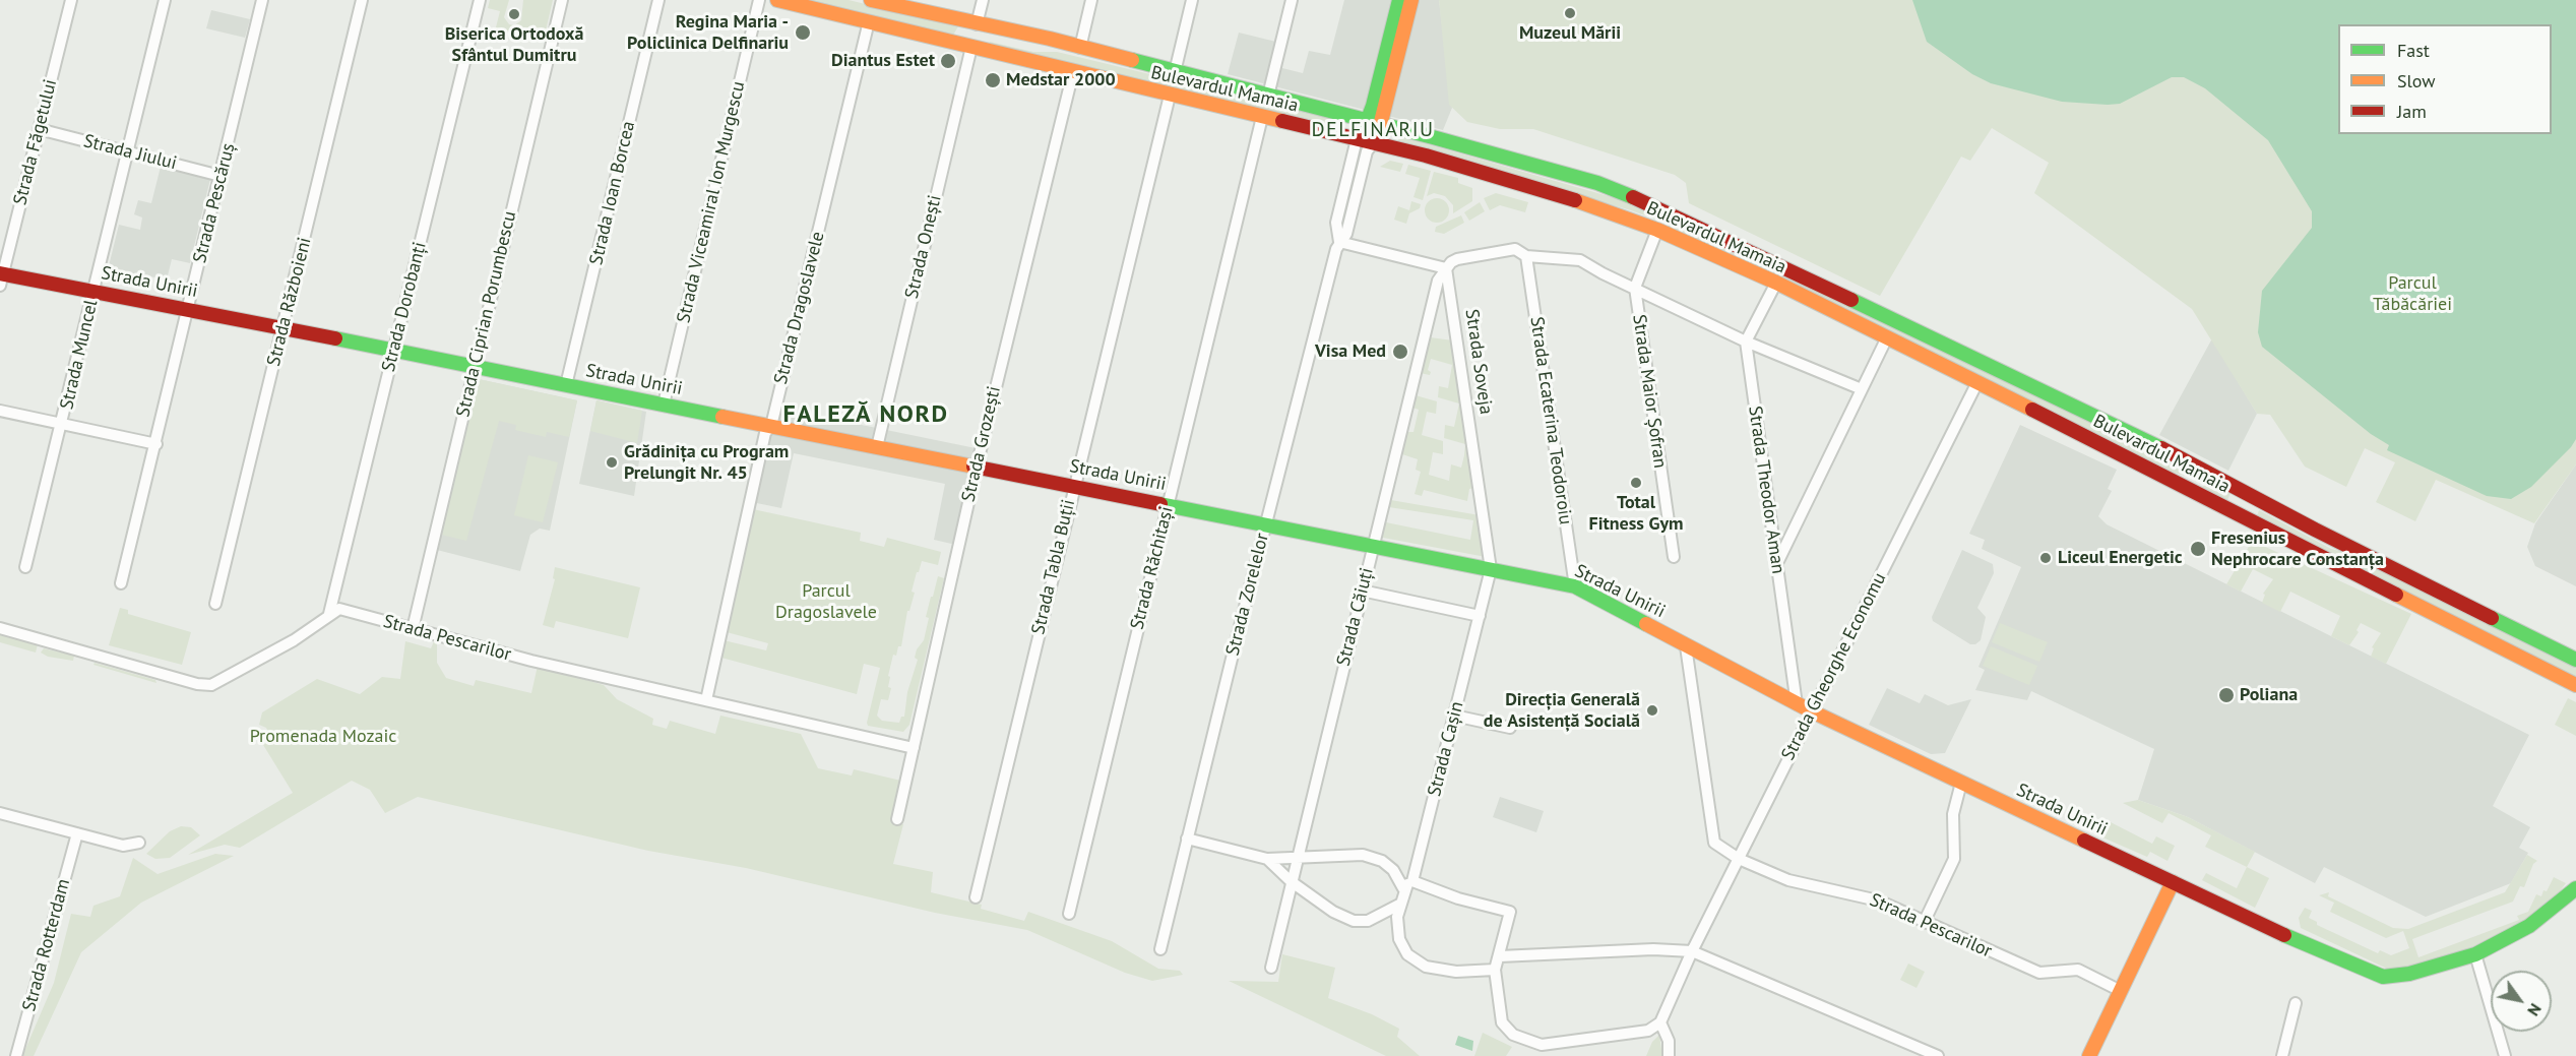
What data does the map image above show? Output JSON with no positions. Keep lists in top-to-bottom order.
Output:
{
  "streets": {
    "main road": ["Bulevardul Mamaia", "Strada Unirii"],
    "street": [
      "Strada Făgetului",
      "Strada Jiului",
      "Strada Ioan Borcea",
      "Strada Viceamiral Ion Murgescu",
      "Strada Pescăruș",
      "Strada Onești",
      "Strada Războieni",
      "Strada Dorobanți",
      "Strada Dragoslavele",
      "Strada Ciprian Porumbescu",
      "Strada Muncel",
      "Strada Soveja",
      "Strada Maior Șofran",
      "Strada Ecaterina Teodoroiu",
      "Strada Grozești",
      "Strada Theodor Aman",
      "Strada Tabla Buții",
      "Strada Răchitași",
      "Strada Zorelelor",
      "Strada Căiuți",
      "Strada Pescarilor",
      "Strada Gheorghe Economu",
      "Strada Cașin",
      "Strada Rotterdam"
    ]
  },
  "crossings": [
    ["Bulevardul Mamaia", "Strada Onești"],
    ["Bulevardul Mamaia", "Strada Dragoslavele"],
    ["Bulevardul Mamaia", "Strada Grozești"],
    ["Bulevardul Mamaia", "Strada Tabla Buții"],
    ["Bulevardul Mamaia", "Strada Răchitași"],
    ["Bulevardul Mamaia", "Strada Zorelelor"],
    ["Bulevardul Mamaia", "Strada Gheorghe Economu"],
    ["Strada Făgetului", "Strada Jiului"],
    ["Strada Făgetului", "Strada Unirii"],
    ["Strada Jiului", "Strada Pescăruș"],
    ["Strada Jiului", "Strada Muncel"],
    ["Strada Ioan Borcea", "Strada Unirii"],
    ["Strada Viceamiral Ion Murgescu", "Strada Unirii"],
    ["Strada Pescăruș", "Strada Unirii"],
    ["Strada Onești", "Strada Unirii"],
    ["Strada Unirii", "Strada Războieni"],
    ["Strada Unirii", "Strada Dorobanți"],
    ["Strada Unirii", "Strada Dragoslavele"],
    ["Strada Unirii", "Strada Ciprian Porumbescu"],
    ["Strada Unirii", "Strada Muncel"],
    ["Strada Unirii", "Strada Soveja"],
    ["Strada Unirii", "Strada Ecaterina Teodoroiu"],
    ["Strada Unirii", "Strada Grozești"],
    ["Strada Unirii", "Strada Theodor Aman"],
    ["Strada Unirii", "Strada Tabla Buții"],
    ["Strada Unirii", "Strada Răchitași"],
    ["Strada Unirii", "Strada Zorelelor"],
    ["Strada Unirii", "Strada Căiuți"],
    ["Strada Unirii", "Strada Gheorghe Economu"],
    ["Strada Unirii", "Strada Cașin"],
    ["Strada Dorobanți", "Strada Pescarilor"],
    ["Strada Dragoslavele", "Strada Pescarilor"],
    ["Strada Ciprian Porumbescu", "Strada Pescarilor"],
    ["Strada Soveja", "Strada Căiuți"],
    ["Strada Soveja", "Strada Cașin"],
    ["Strada Grozești", "Strada Pescarilor"],
    ["Strada Pescarilor", "Strada Gheorghe Economu"]
  ],
  "districts": ["DELFINARIU", "FALEZĂ NORD"],
  "parks": ["Parcul Tăbăcăriei", "Parcul Dragoslavele", "Promenada Mozaic"],
  "places": [
    "Muzeul Mării",
    "Biserica Ortodoxă Sfântul Dumitru",
    "Regina Maria - Policlinica Delfinariu",
    "Diantus Estet",
    "Medstar 2000",
    "Visa Med",
    "Grădinița cu Program Prelungit Nr. 45",
    "Total Fitness Gym",
    "Fresenius Nephrocare Constanța",
    "Liceul Energetic",
    "Poliana",
    "Direcția Generală de Asistență Socială"
  ],
  "legend": ["Fast", "Slow", "Jam"],
  "north": "bottom right"
}
